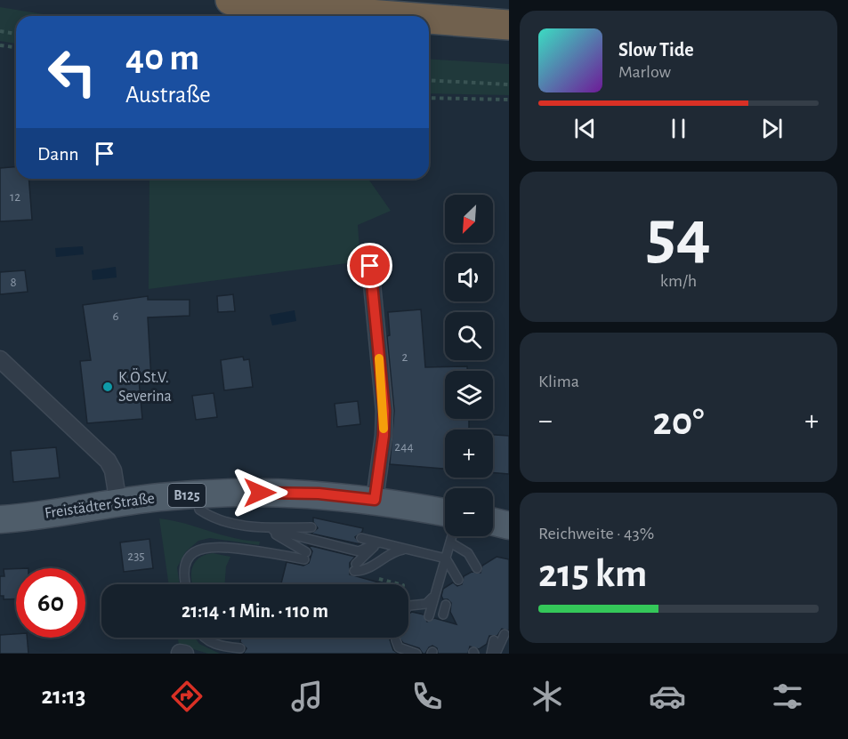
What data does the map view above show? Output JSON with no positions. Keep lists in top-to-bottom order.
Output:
{
  "streets": {
    "main road": ["B125", "Freistädter Straße"]
  },
  "places": ["K.Ö.St.V. Severina"],
  "house_numbers": [
    "12",
    "8",
    "6",
    "2",
    "244",
    "235"
  ],
  "north": "bottom left",
  "page": {
    "turn": ["40 m", "Austraße"],
    "song": ["Slow Tide", "Marlow"],
    "then": "Dann",
    "tile": [
      ["54", "km/h"],
      "Klima",
      ["Reichweite · 43%", "215 km"]
    ],
    "map_buttons": ["+", "−"],
    "heat": ["−", "20°", "+"],
    "limit": "60",
    "trip": "21:14 · 1 Min. · 110 m",
    "tabs": "21:13"
  }
}
